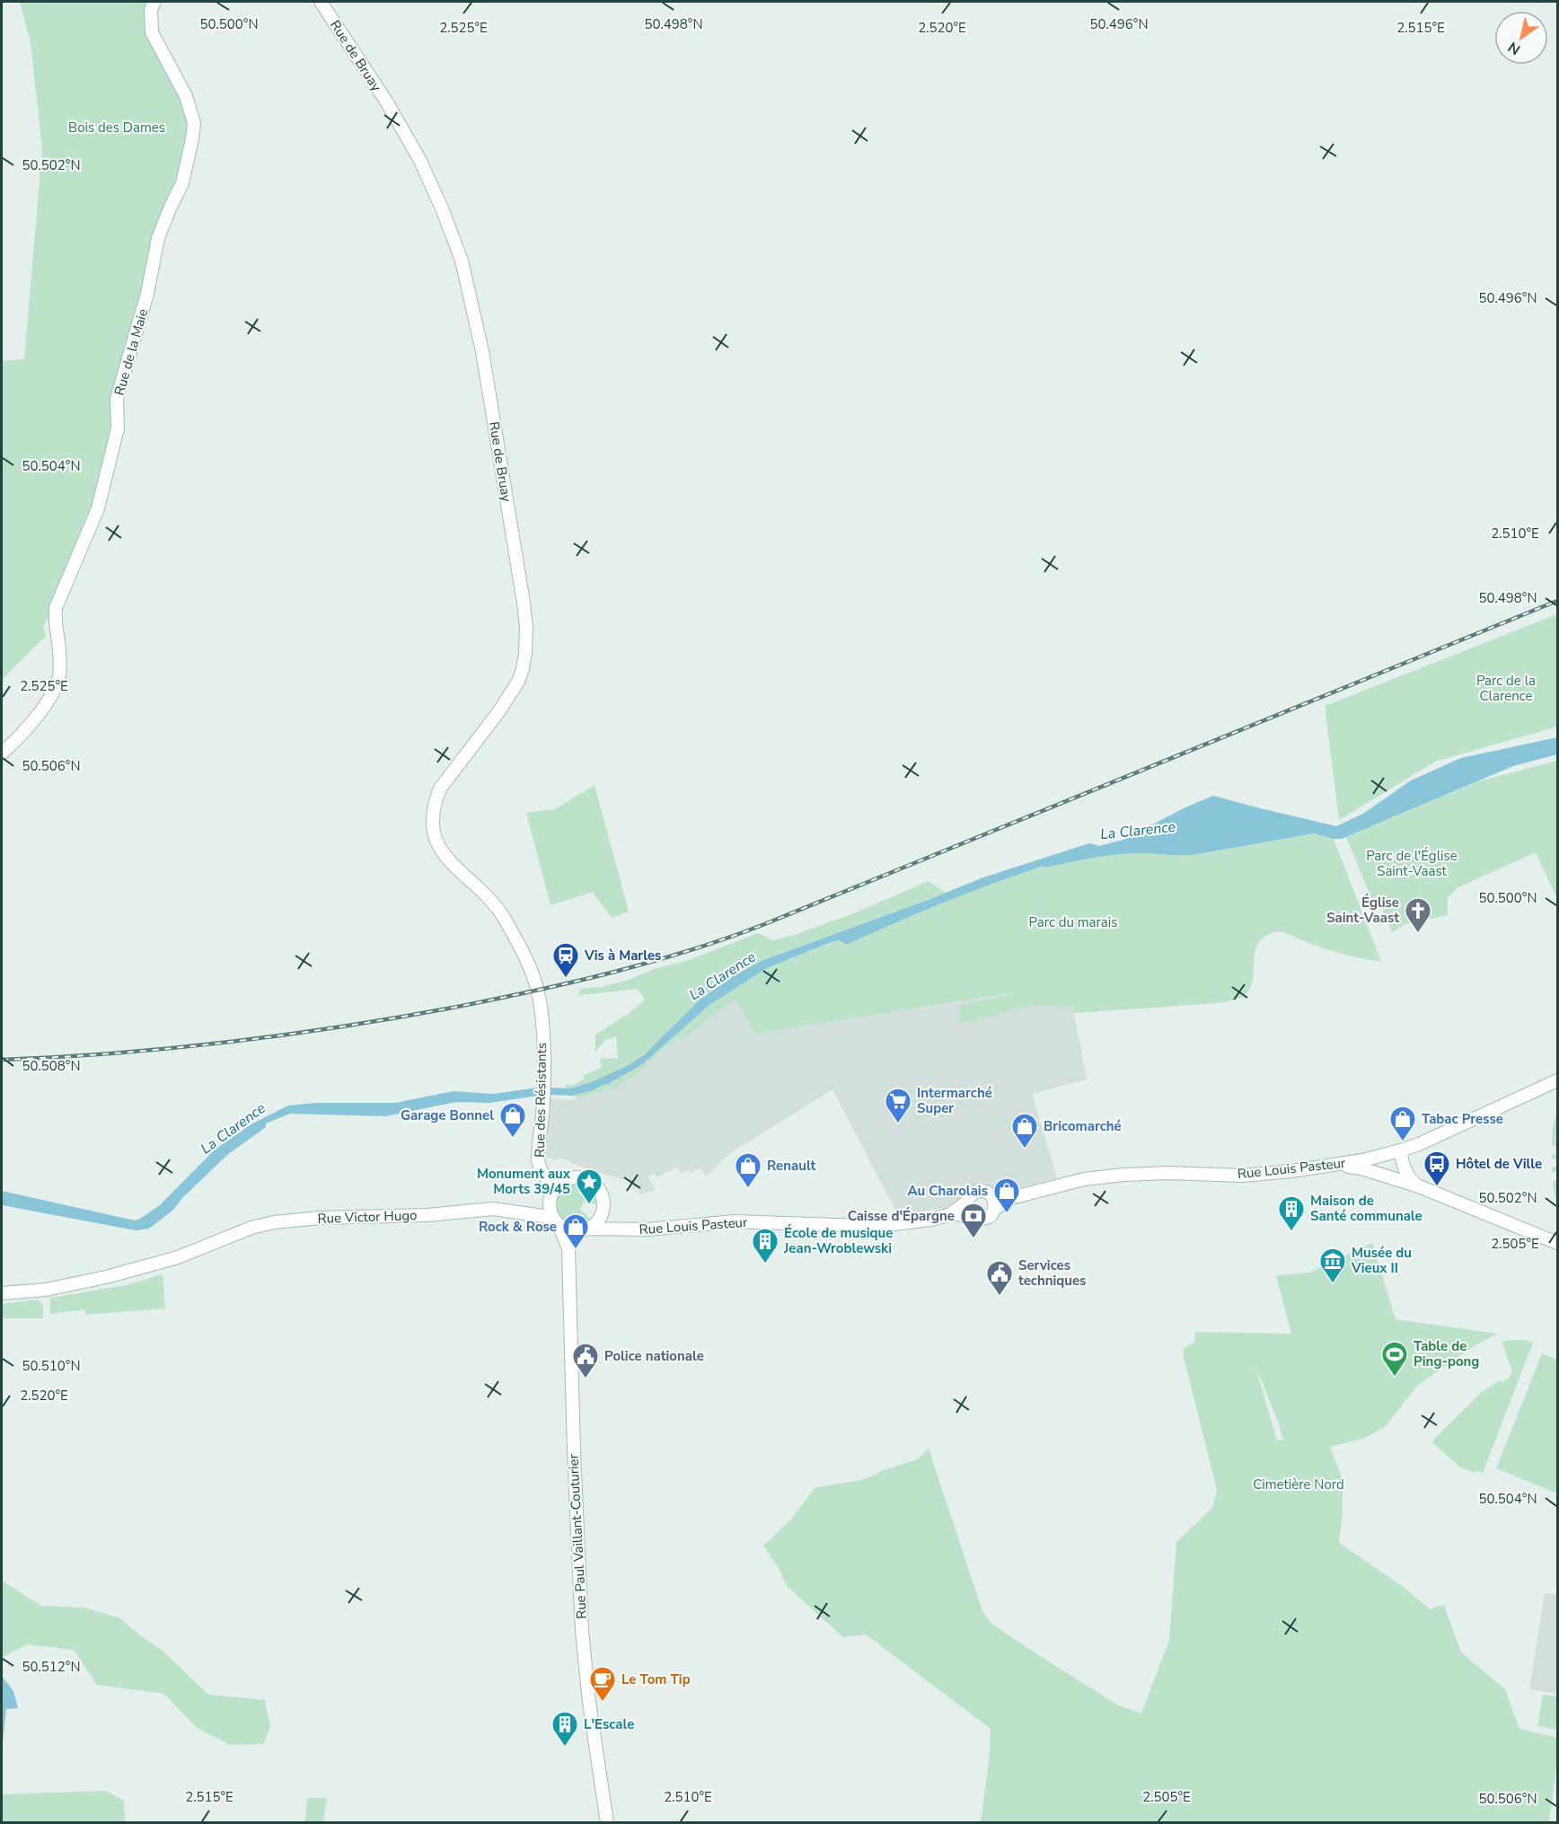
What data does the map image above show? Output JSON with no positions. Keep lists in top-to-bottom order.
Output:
{
  "streets": {
    "main road": [
      "Rue de Bruay",
      "Rue de la Maie",
      "Rue des Résistants",
      "Rue Louis Pasteur",
      "Rue Victor Hugo",
      "Rue Paul Vaillant-Couturier"
    ]
  },
  "crossings": [
    ["Rue de Bruay", "Rue des Résistants"],
    ["Rue Louis Pasteur", "Rue Victor Hugo"]
  ],
  "water": ["La Clarence"],
  "parks": [
    "Bois des Dames",
    "Parc de la Clarence",
    "Parc de l'Église Saint-Vaast",
    "Parc du marais",
    "Cimetière Nord"
  ],
  "places": {
    "church": ["Église Saint-Vaast"],
    "station": ["Vis à Marles"],
    "supermarket": ["Intermarché Super"],
    "shop": [
      "Garage Bonnel",
      "Tabac Presse",
      "Bricomarché",
      "Renault",
      "Au Charolais",
      "Rock & Rose"
    ],
    "bus stop": ["Hôtel de Ville"],
    "place": ["Monument aux Morts 39/45"],
    "building": ["Maison de Santé communale", "École de musique Jean-Wroblewski", "L'Escale"],
    "bank": ["Caisse d'Épargne"],
    "museum": ["Musée du Vieux II"],
    "public building": ["Services techniques", "Police nationale"],
    "sports": ["Table de Ping-pong"],
    "cafe": ["Le Tom Tip"]
  },
  "north": "bottom left",
  "coordinates": [
    "50.500°N",
    "50.498°N",
    "50.496°N",
    "2.525°E",
    "2.520°E",
    "2.515°E",
    "50.502°N",
    "50.504°N",
    "2.510°E",
    "50.506°N",
    "50.508°N",
    "2.505°E",
    "50.510°N",
    "50.512°N"
  ]
}
